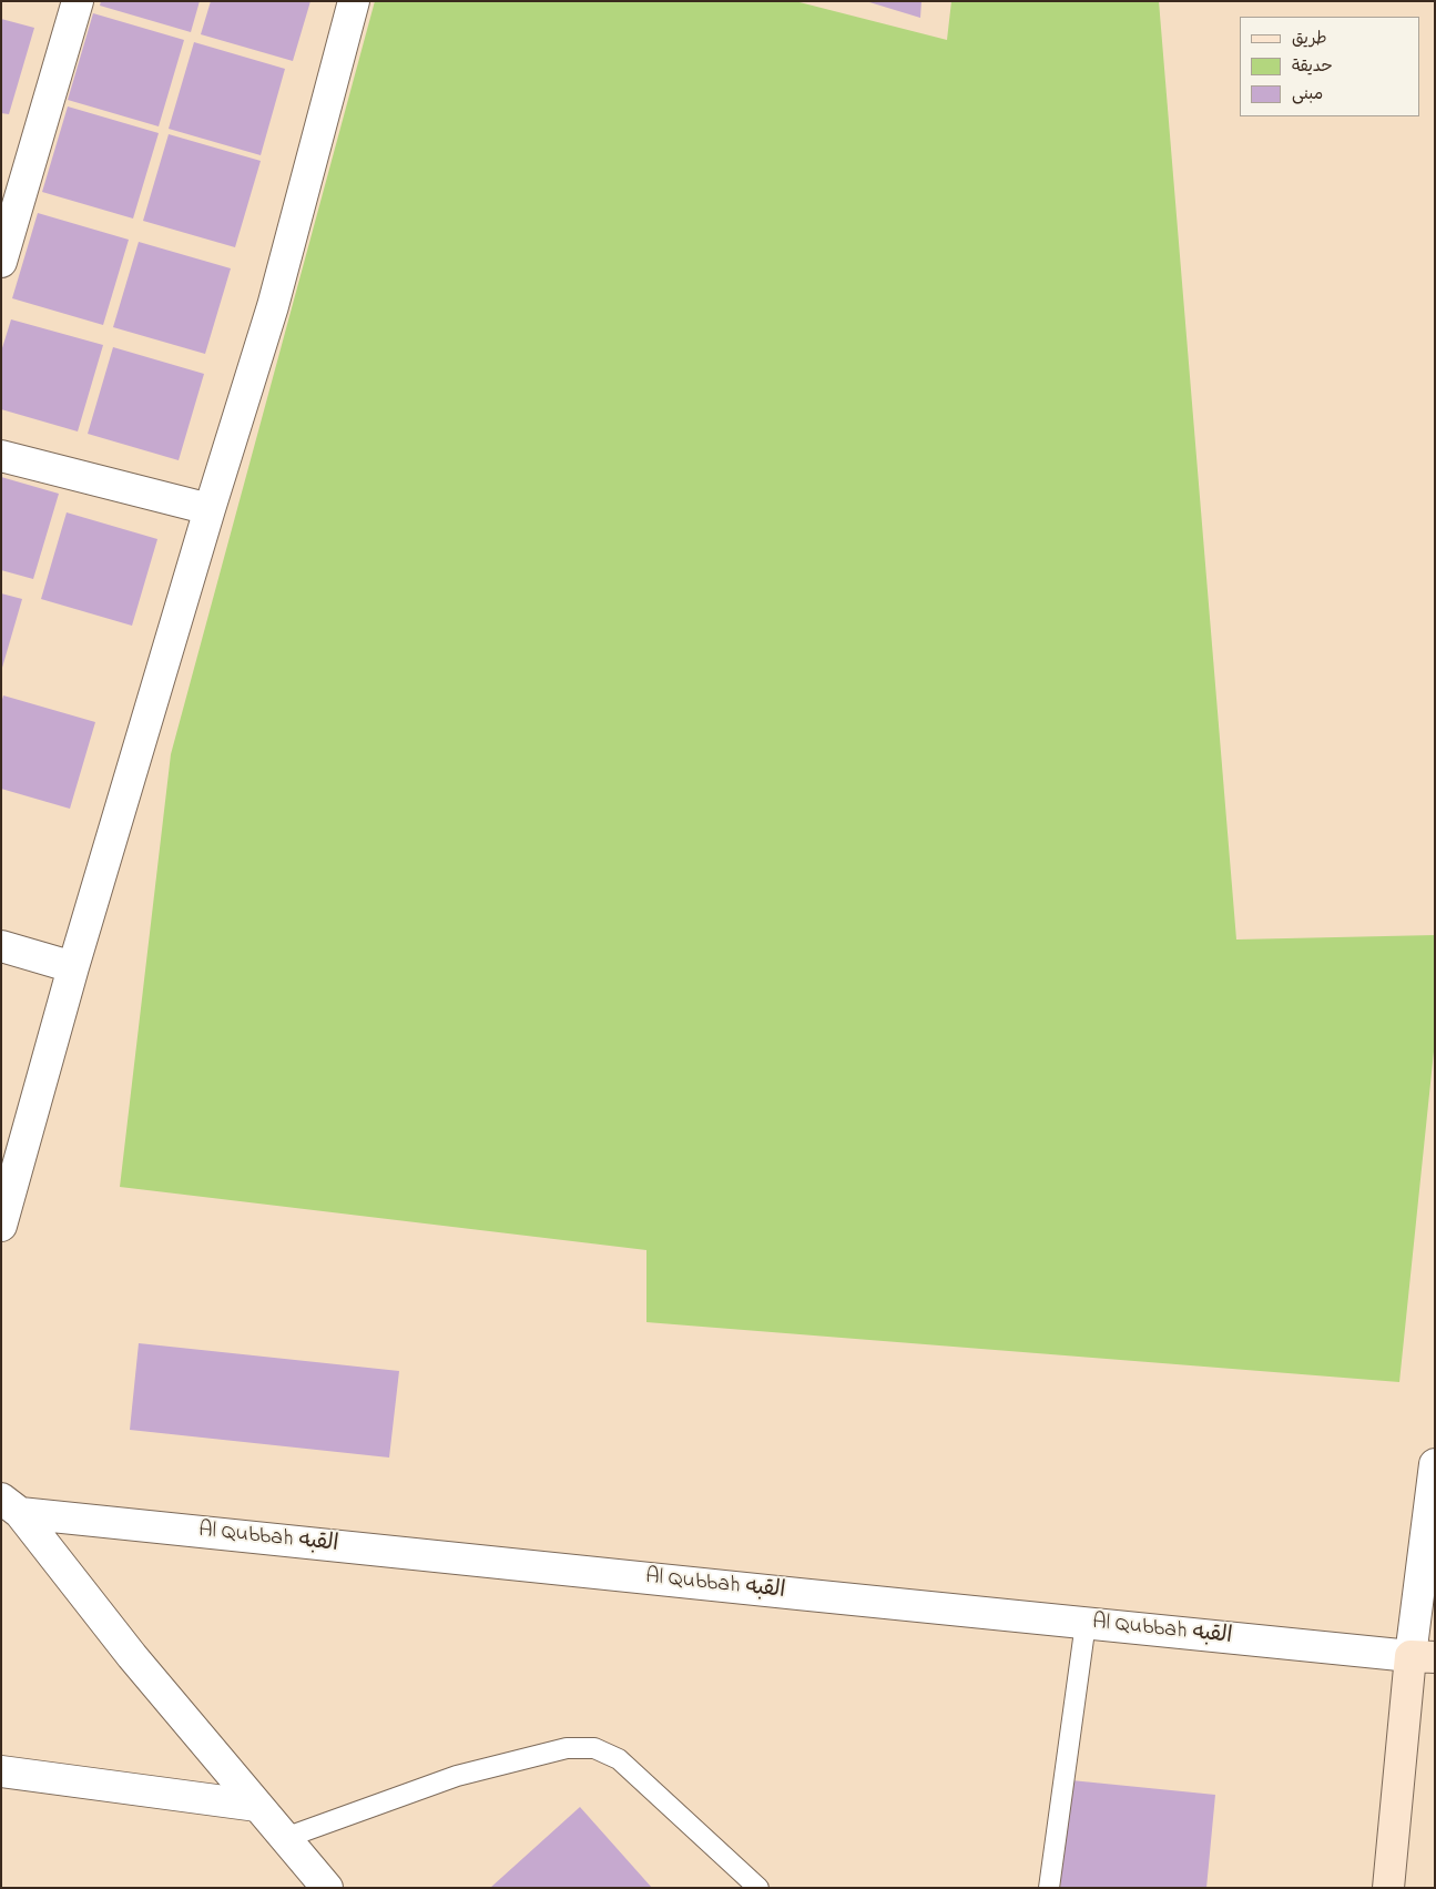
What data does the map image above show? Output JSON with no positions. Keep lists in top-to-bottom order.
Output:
{
  "streets": {
    "street": ["Al Qubbah القبه"]
  },
  "legend": ["طريق", "حديقة", "مبنى"]
}
